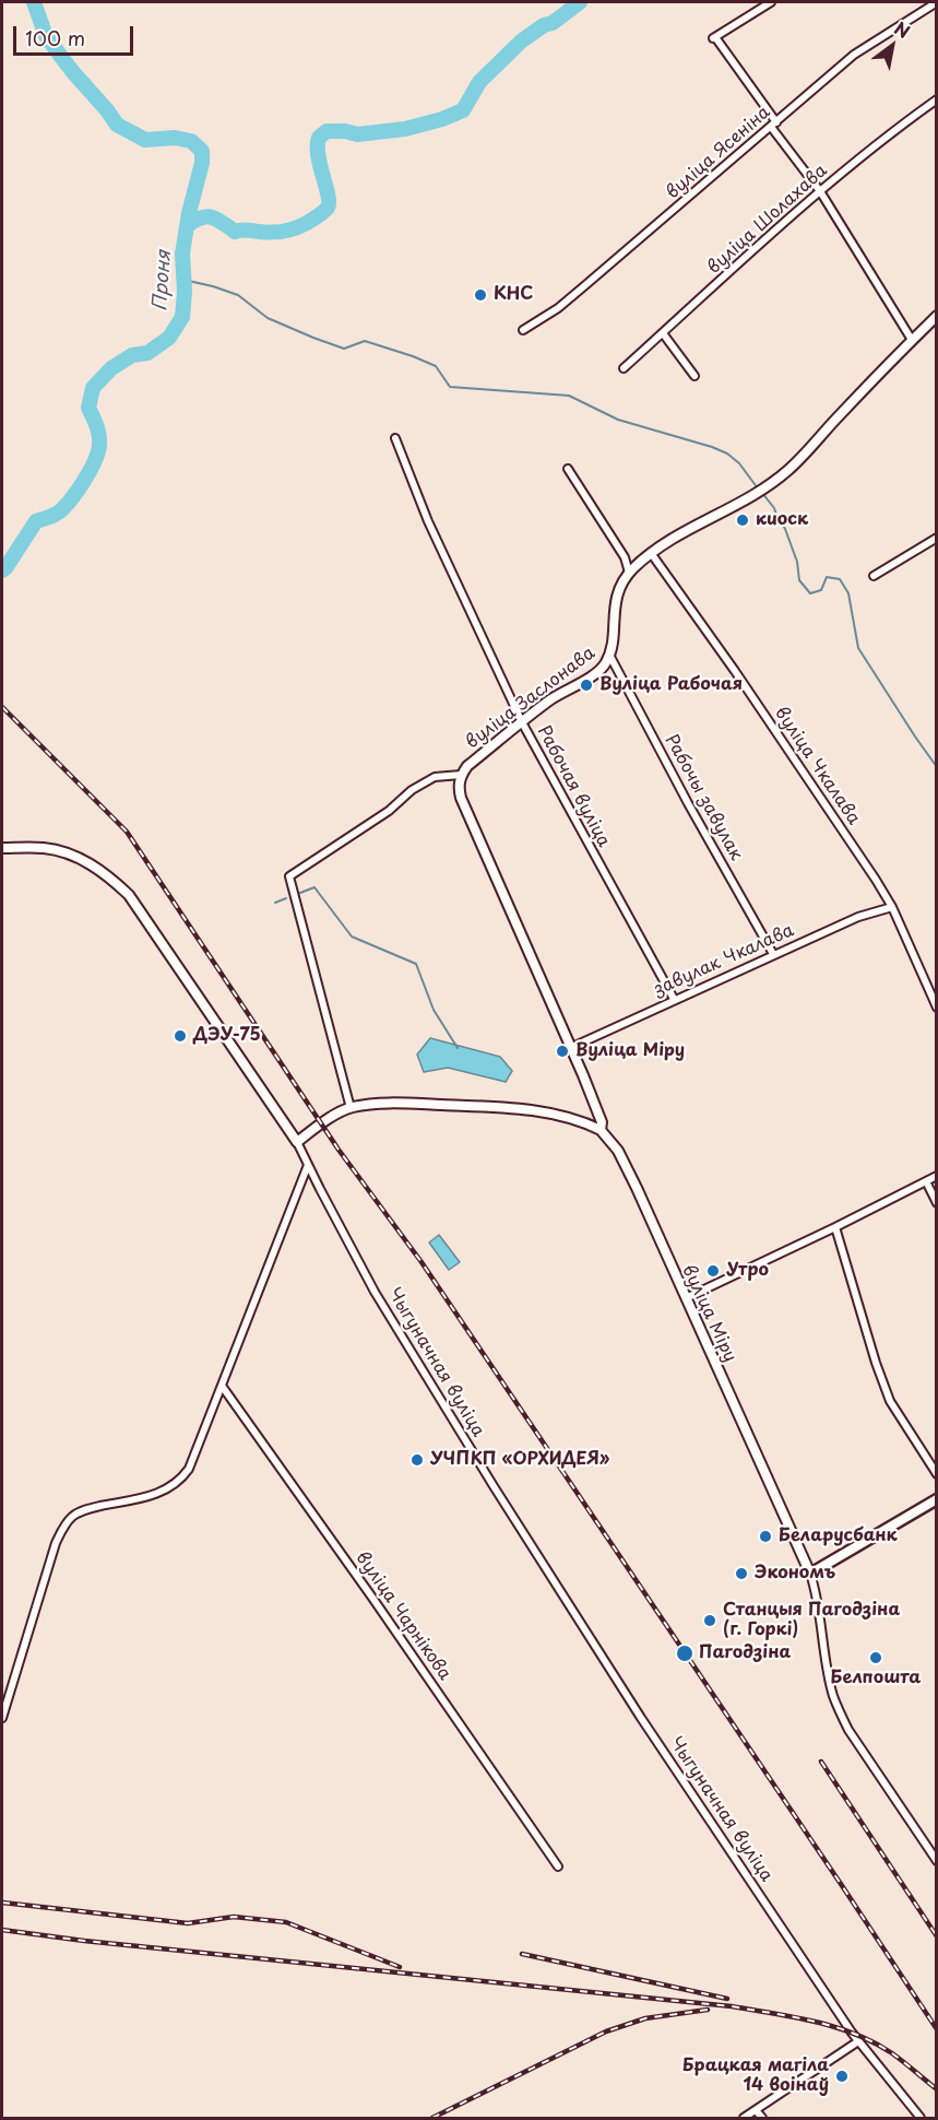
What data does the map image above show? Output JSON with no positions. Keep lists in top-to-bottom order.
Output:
{
  "streets": {
    "street": [
      "вуліца Ясеніна",
      "вуліца Шолахава",
      "вуліца Заслонава",
      "вуліца Чкалава",
      "Рабочая вуліца",
      "Рабочы завулак",
      "завулак Чкалава",
      "вуліца Міру",
      "Чыгуначная вуліца",
      "вуліца Чарнікова"
    ]
  },
  "crossings": [
    ["вуліца Заслонава", "вуліца Чкалава"],
    ["вуліца Заслонава", "Рабочая вуліца"],
    ["вуліца Заслонава", "Рабочы завулак"],
    ["вуліца Заслонава", "вуліца Міру"],
    ["вуліца Чкалава", "завулак Чкалава"],
    ["Рабочая вуліца", "завулак Чкалава"],
    ["Рабочы завулак", "завулак Чкалава"],
    ["завулак Чкалава", "вуліца Міру"]
  ],
  "water": ["Проня"],
  "places": [
    "КНС",
    "киоск",
    "Вуліца Рабочая",
    "ДЭУ-75",
    "Вуліца Міру",
    "Утро",
    "УЧПКП «ОРХИДЕЯ»",
    "Беларусбанк",
    "Экономъ",
    "Станцыя Пагодзіна (г. Горкі)",
    "Пагодзіна",
    "Белпошта",
    "Брацкая магіла 14 воінаў"
  ],
  "scale_bar": "100 m",
  "north": "top right"
}
